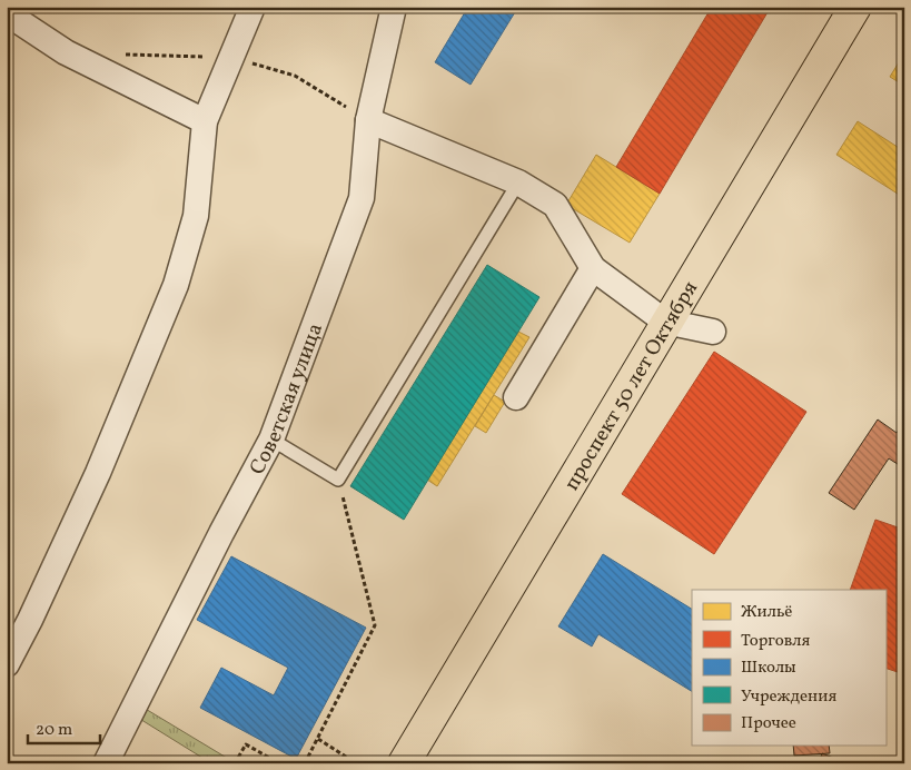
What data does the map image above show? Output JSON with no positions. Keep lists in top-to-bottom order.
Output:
{
  "streets": {
    "main road": ["проспект 50 лет Октября"],
    "street": ["Советская улица"]
  },
  "legend": [
    "Жильё",
    "Торговля",
    "Школы",
    "Учреждения",
    "Прочее"
  ],
  "scale_bar": "20 m"
}
